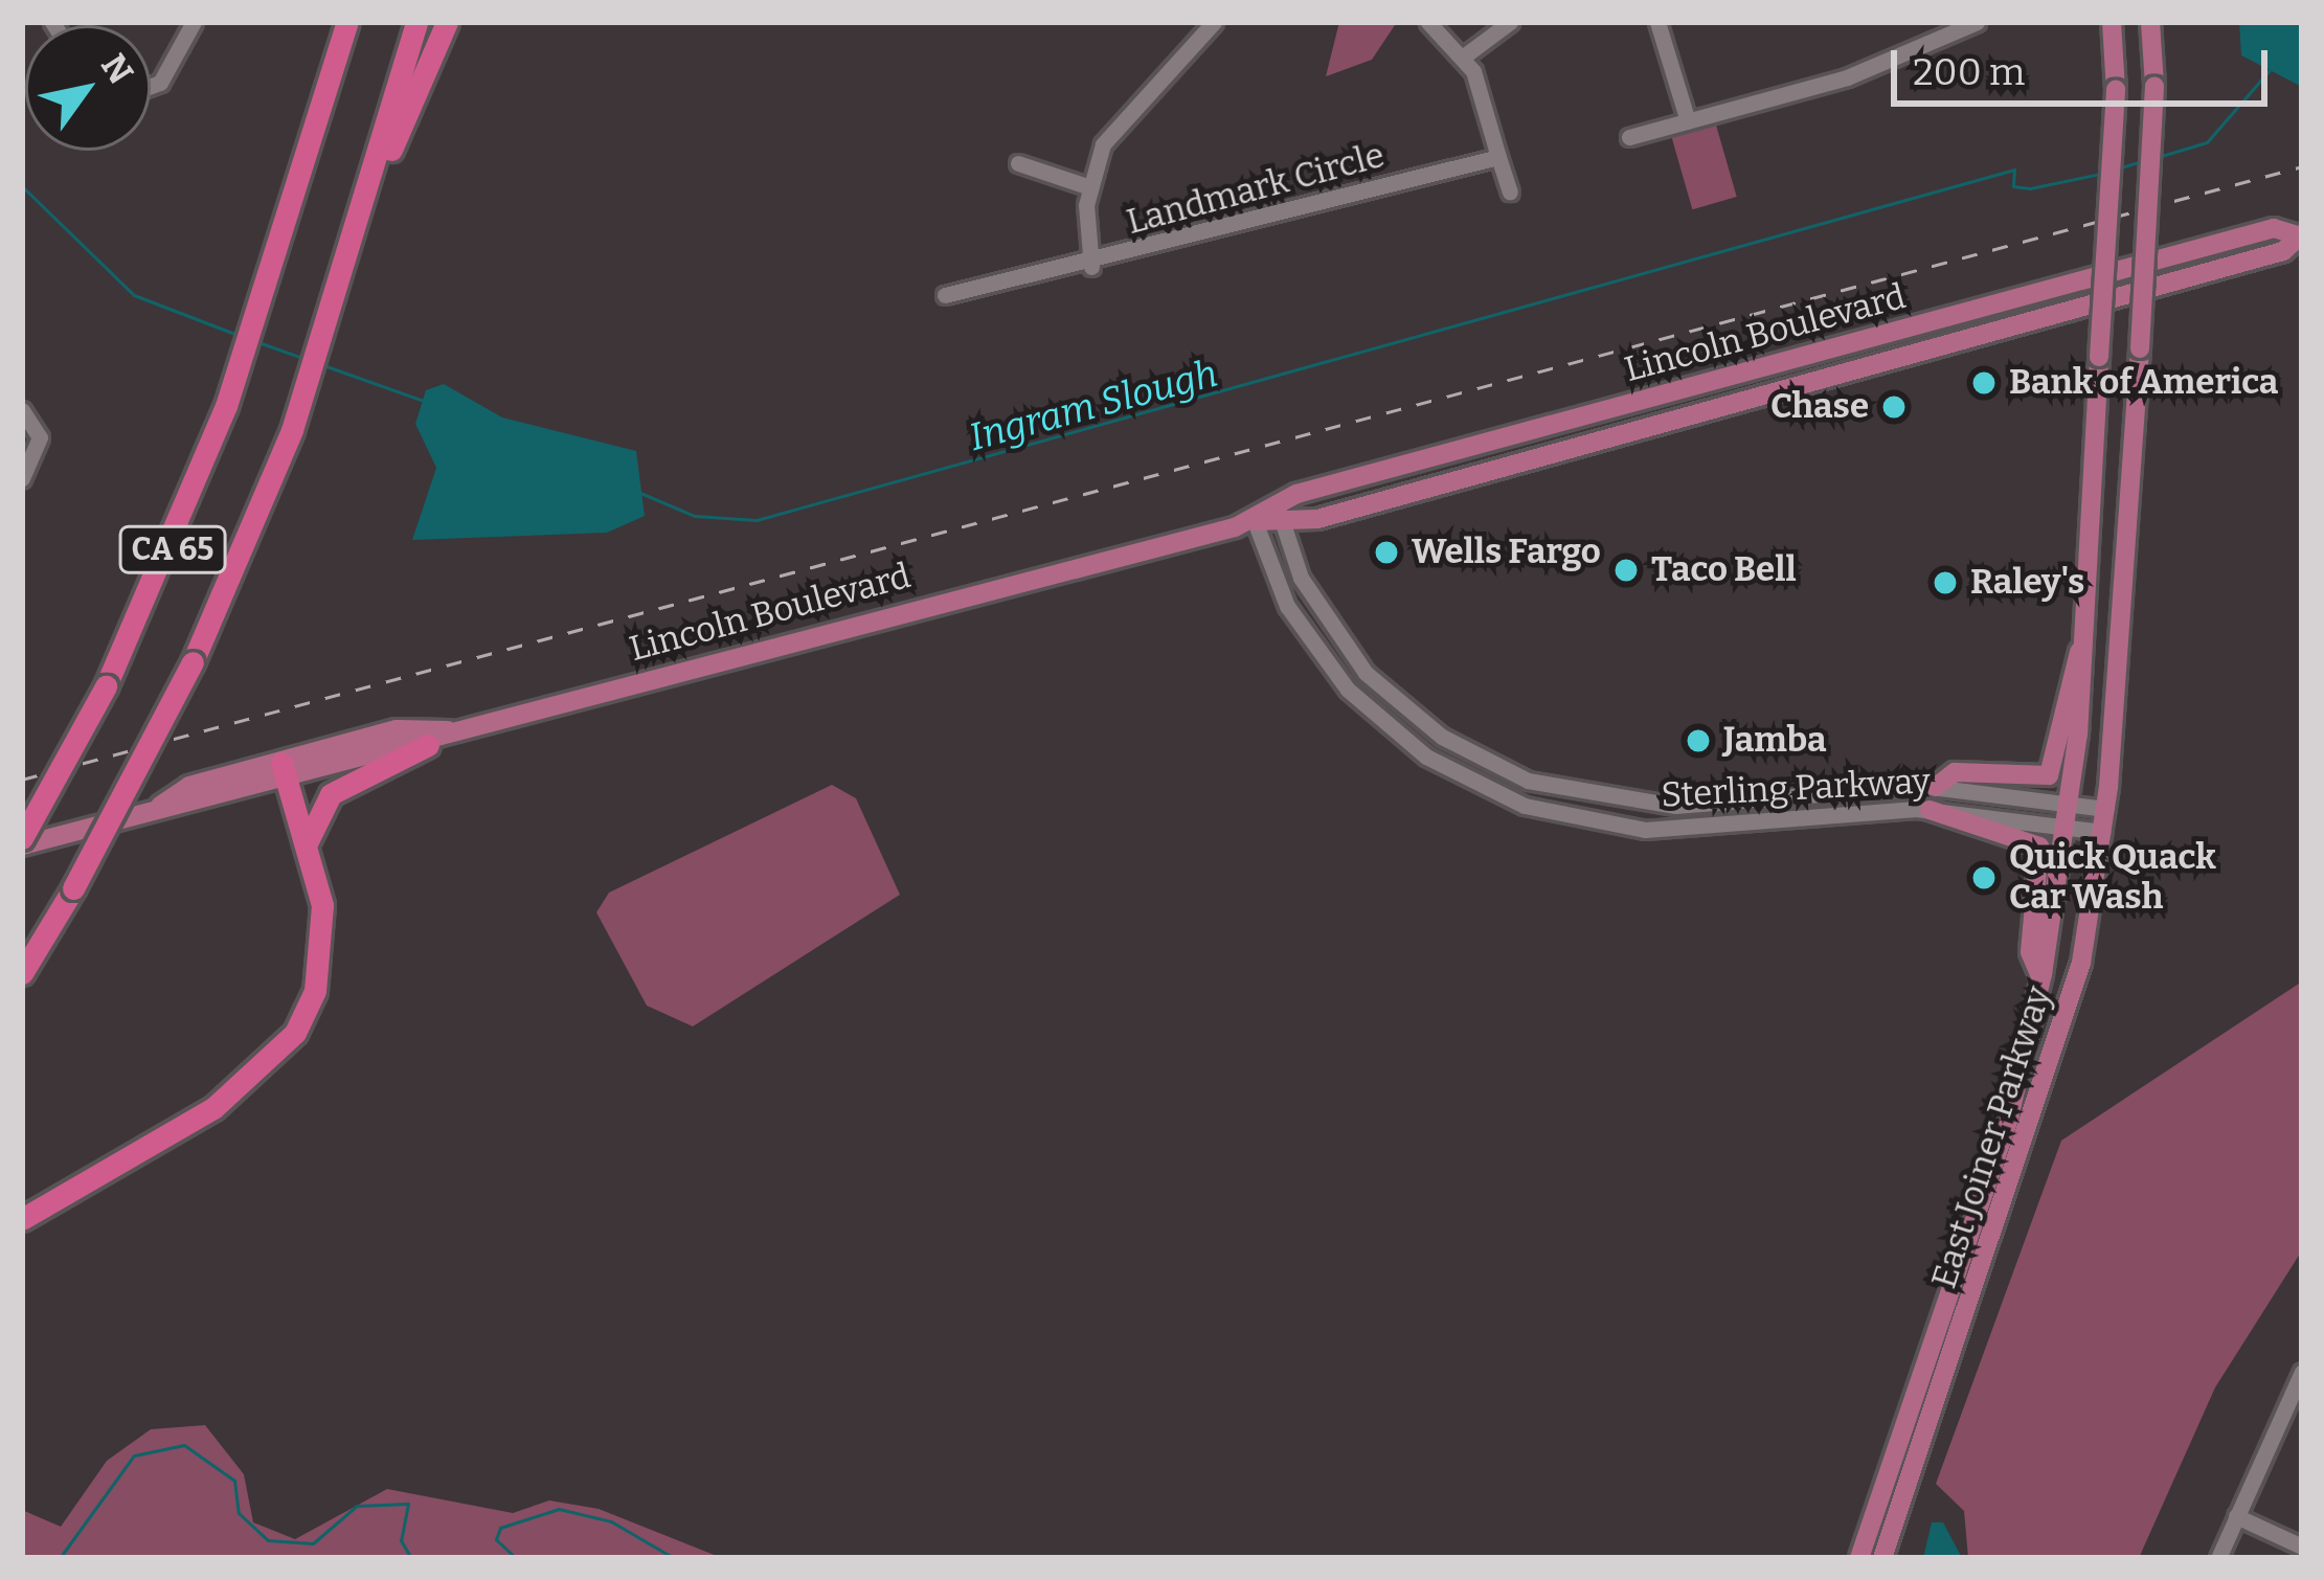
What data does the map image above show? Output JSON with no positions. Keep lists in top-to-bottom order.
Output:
{
  "streets": {
    "highway": ["CA 65"],
    "main road": ["Lincoln Boulevard", "East Joiner Parkway"],
    "street": ["Landmark Circle", "Sterling Parkway"]
  },
  "crossings": [
    ["Lincoln Boulevard", "CA 65"],
    ["Lincoln Boulevard", "Sterling Parkway"],
    ["Sterling Parkway", "East Joiner Parkway"]
  ],
  "water": ["Ingram Slough"],
  "places": [
    "Bank of America",
    "Chase",
    "Wells Fargo",
    "Taco Bell",
    "Raley's",
    "Jamba",
    "Quick Quack Car Wash"
  ],
  "scale_bar": "200 m",
  "north": "top right"
}
